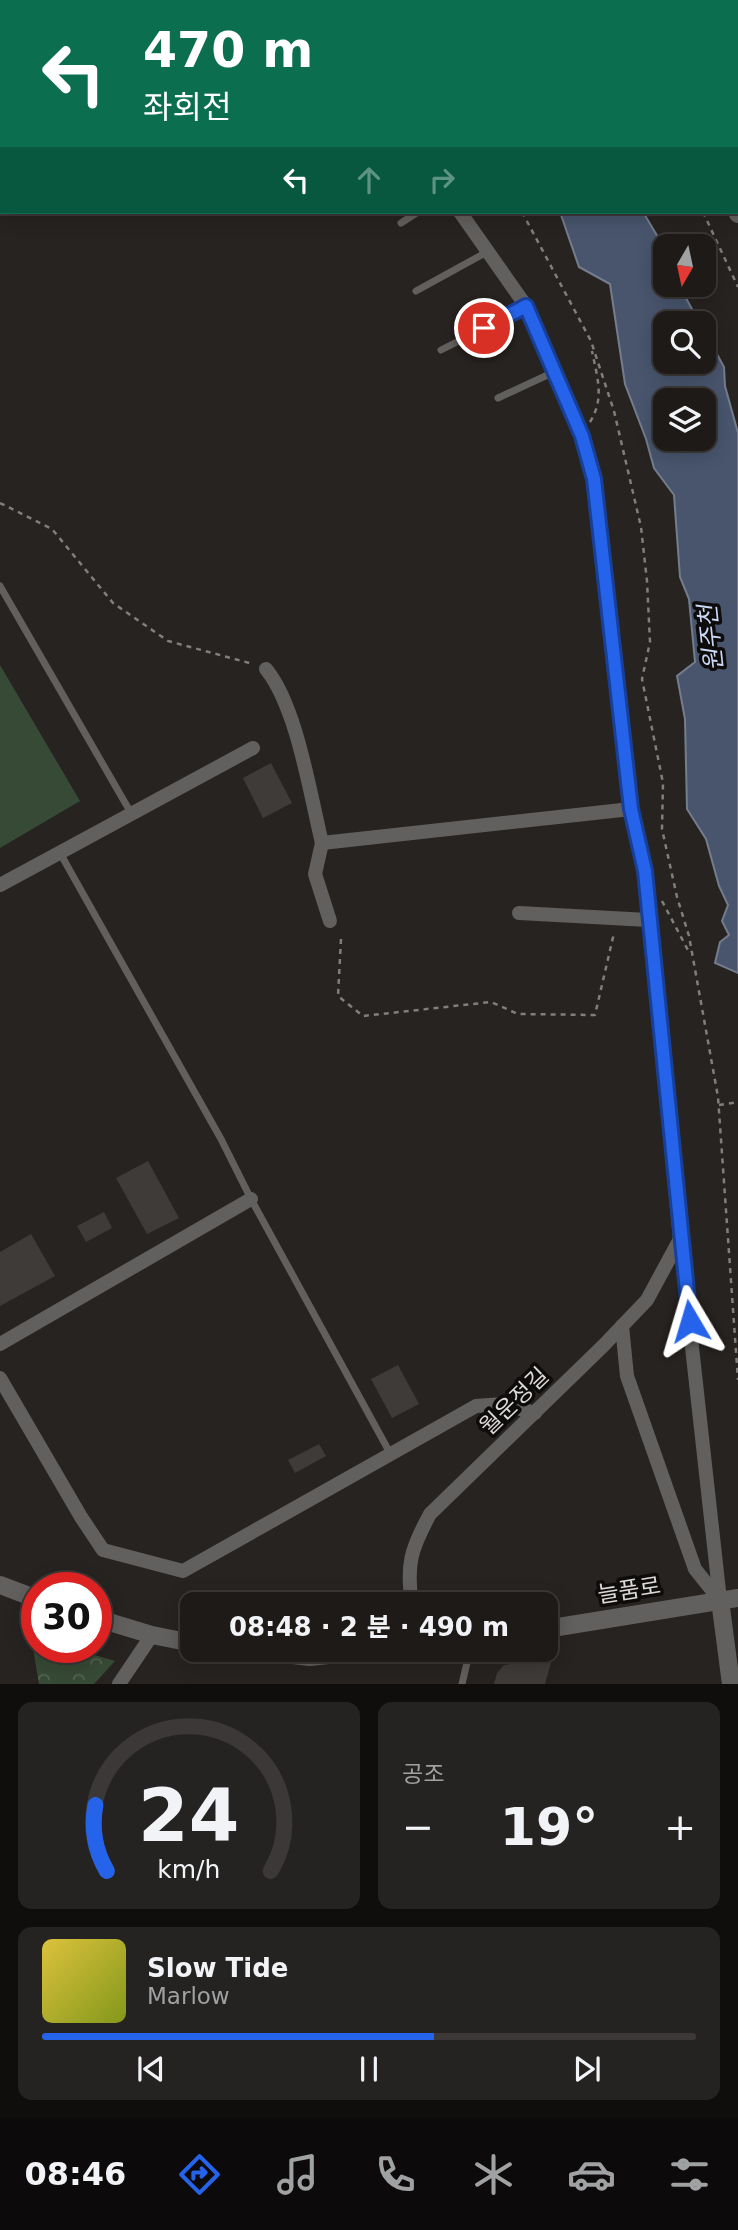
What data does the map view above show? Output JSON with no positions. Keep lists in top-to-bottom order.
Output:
{
  "streets": {
    "street": ["월운정길", "늘품로"]
  },
  "water": ["원주천"],
  "north": "bottom",
  "page": {
    "turn": ["470 m", "좌회전"],
    "limit": "30",
    "trip": "08:48 · 2 분 · 490 m",
    "tile": "공조",
    "heat": ["−", "19°", "+"],
    "song": ["Slow Tide", "Marlow"],
    "tabs": "08:46",
    "gauge": ["24", "km/h"]
  }
}
